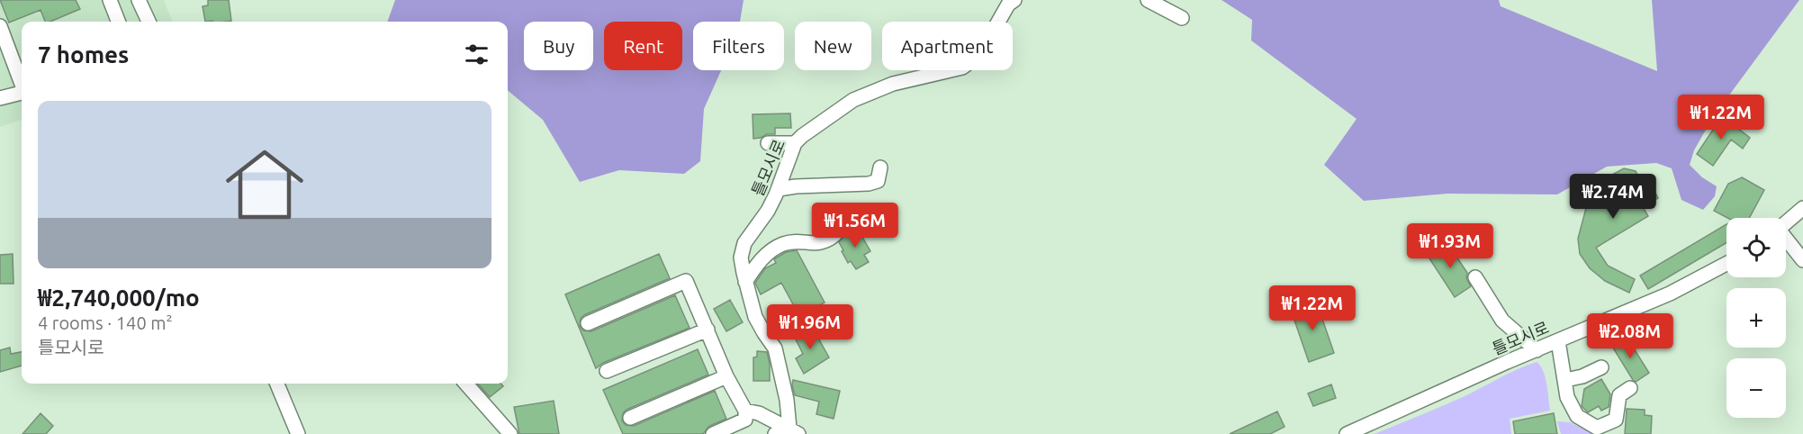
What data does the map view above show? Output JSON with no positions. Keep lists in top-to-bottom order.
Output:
{
  "streets": {
    "street": ["틀모시로"]
  },
  "page": {
    "chip": [
      "Buy",
      "Rent",
      "Filters",
      "New",
      "Apartment"
    ],
    "heading": "7 homes",
    "list": [
      {
        "name": "₩2,740,000/mo",
        "note": "4 rooms · 140 m² · 틀모시로"
      }
    ],
    "price": [
      "₩1.22M",
      "₩2.74M",
      "₩1.56M",
      "₩1.93M",
      "₩1.22M",
      "₩1.96M",
      "₩2.08M"
    ],
    "map_buttons": ["+", "−"]
  }
}
